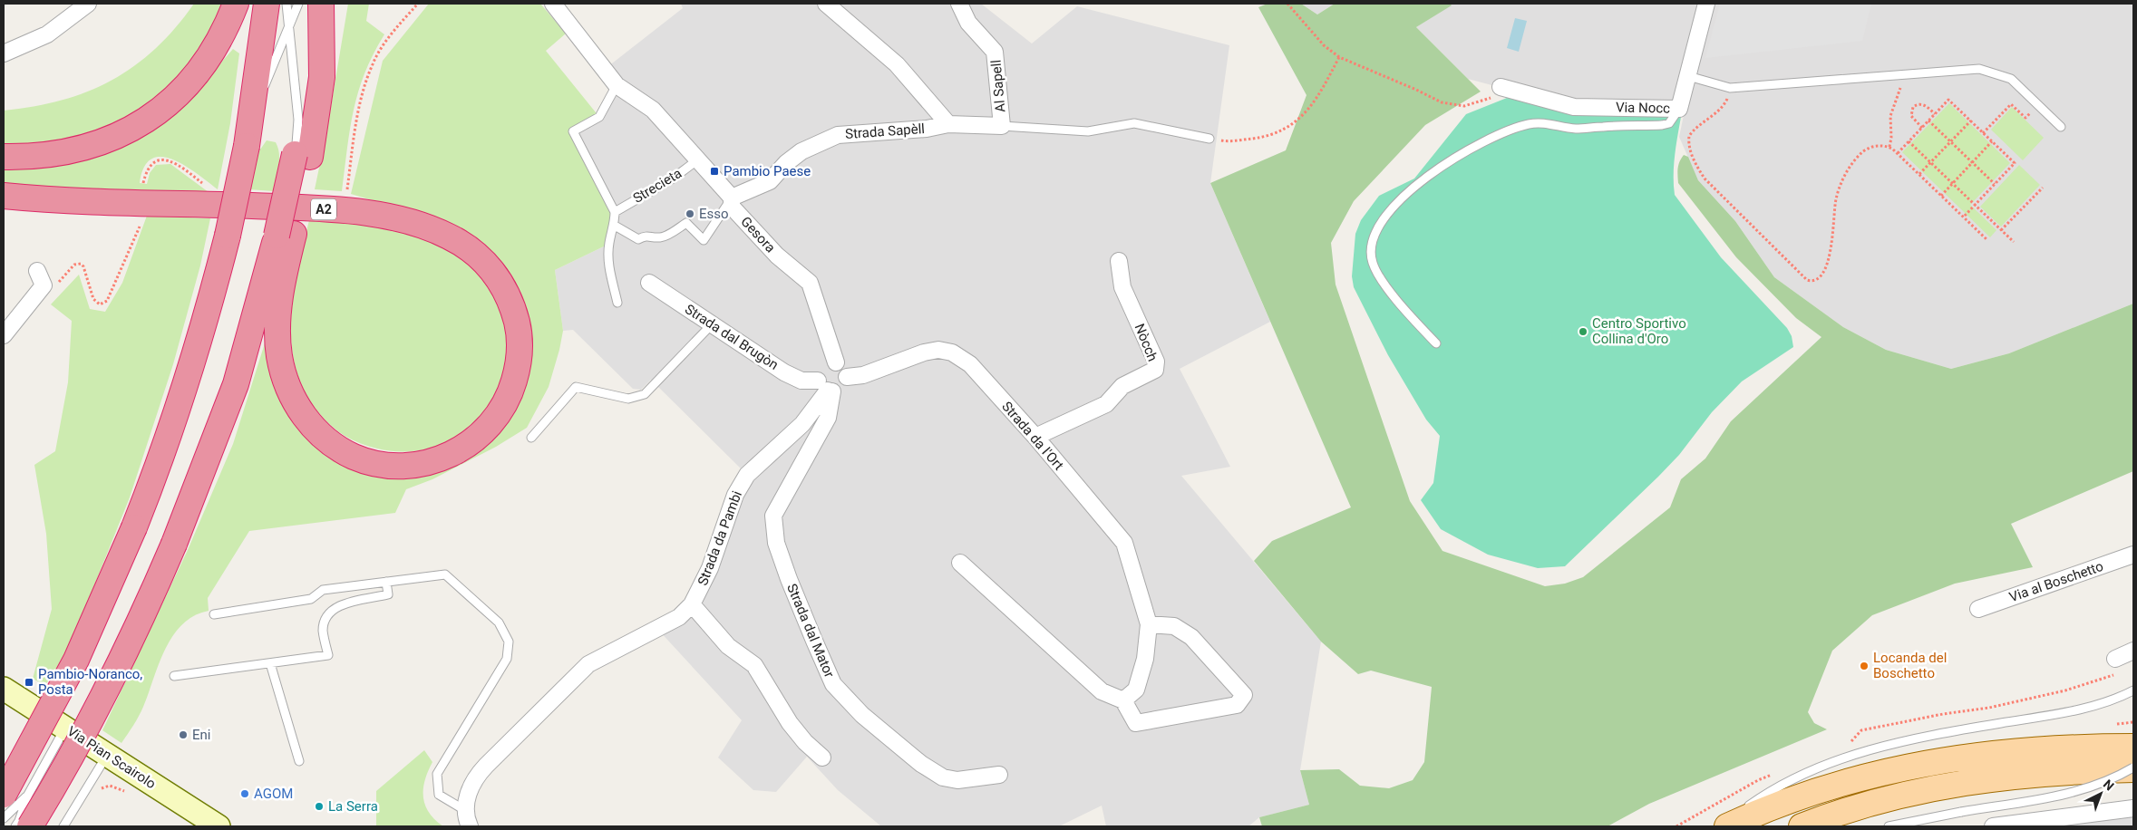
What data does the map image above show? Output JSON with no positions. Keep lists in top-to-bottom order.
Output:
{
  "streets": {
    "highway": ["A2"],
    "main road": ["Via Pian Scairolo"],
    "street": [
      "Al Sapell",
      "Via Nocc",
      "Strada Sapèll",
      "Gesora",
      "Strada dal Brugòn",
      "Nòcch",
      "Strada da l'Ort",
      "Strada da Pambi",
      "Via al Boschetto",
      "Strada dal Mator"
    ],
    "lane": ["Strecieta"]
  },
  "crossings": [
    ["Al Sapell", "Strada Sapèll"],
    ["Strada Sapèll", "Gesora"],
    ["Strecieta", "Gesora"],
    ["Gesora", "Strada dal Brugòn"],
    ["Gesora", "Strada da l'Ort"],
    ["Gesora", "Strada da Pambi"],
    ["Gesora", "Strada dal Mator"],
    ["Strada dal Brugòn", "Strada da l'Ort"],
    ["Strada dal Brugòn", "Strada da Pambi"],
    ["Strada dal Brugòn", "Strada dal Mator"],
    ["Nòcch", "Strada da l'Ort"],
    ["Strada da l'Ort", "Strada da Pambi"],
    ["Strada da l'Ort", "Strada dal Mator"],
    ["Strada da Pambi", "Strada dal Mator"]
  ],
  "places": {
    "transit": ["Pambio Paese", "Pambio-Noranco, Posta"],
    "other": [
      "Esso",
      "Centro Sportivo Collina d'Oro",
      "Locanda del Boschetto",
      "Eni",
      "AGOM",
      "La Serra"
    ]
  },
  "north": "top right"
}
